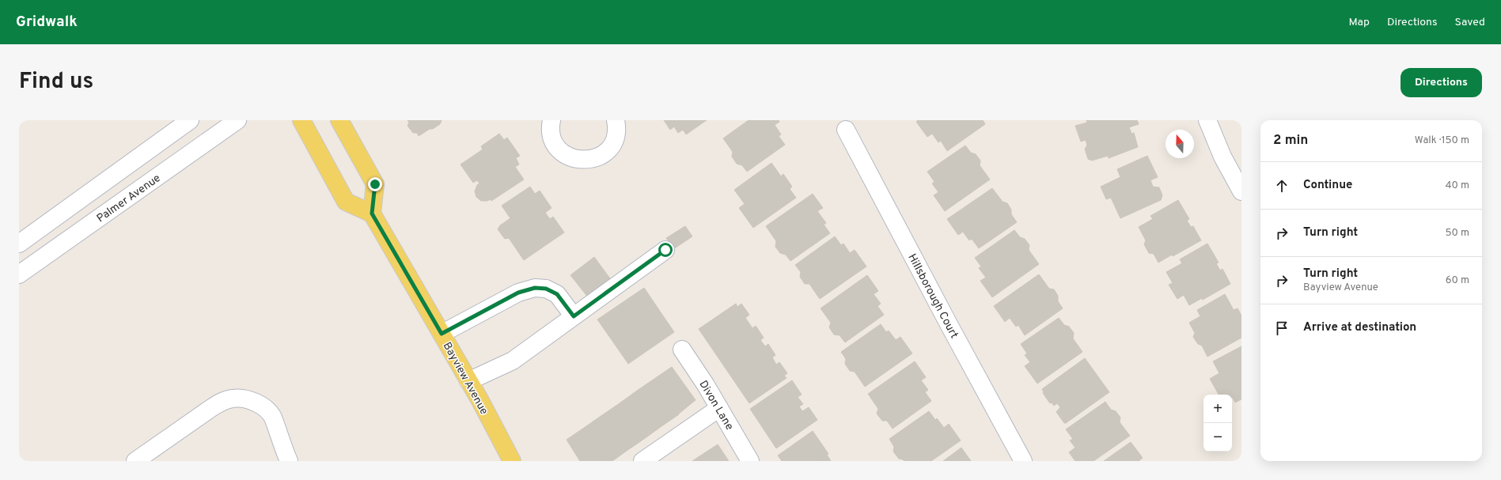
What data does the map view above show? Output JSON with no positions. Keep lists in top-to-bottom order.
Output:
{
  "streets": {
    "main road": ["Bayview Avenue"],
    "street": ["Palmer Avenue", "Hillsborough Court", "Divon Lane"]
  },
  "north": "top",
  "page": {
    "header": "Gridwalk",
    "nav": ["Map", "Directions", "Saved"],
    "title": "Find us",
    "buttons": "Directions",
    "heading": ["2 min", "Walk · 150 m"],
    "list": [
      ["Continue", "40 m"],
      ["Turn right", "50 m"],
      ["Turn right", "Bayview Avenue", "60 m"],
      "Arrive at destination"
    ],
    "map_buttons": ["+", "−"]
  }
}
